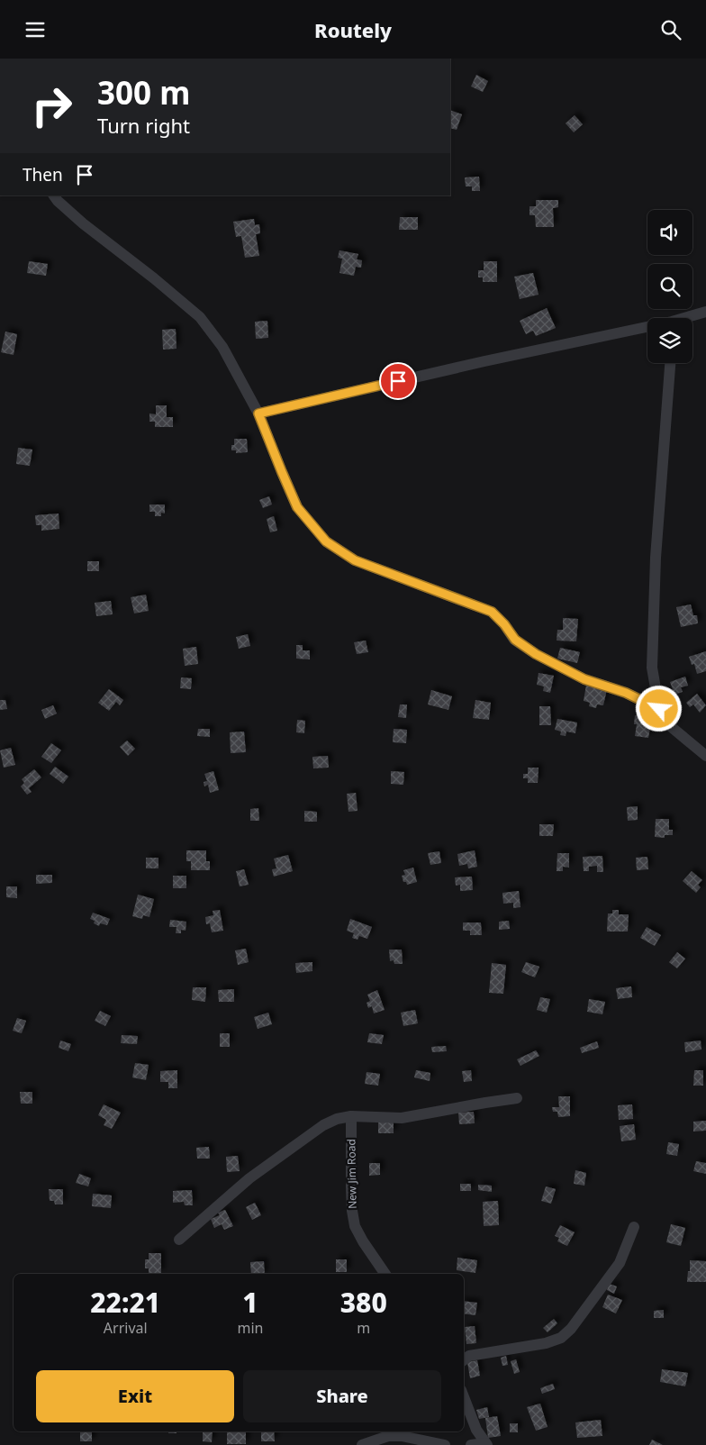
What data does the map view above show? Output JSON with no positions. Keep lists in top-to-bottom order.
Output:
{
  "streets": {
    "street": ["New Jim Road"]
  },
  "page": {
    "header": "Routely",
    "turn": ["300 m", "Turn right"],
    "then": "Then",
    "eta": [
      "22:21",
      "Arrival",
      "1",
      "min",
      "380",
      "m"
    ],
    "buttons": ["Exit", "Share"]
  }
}
